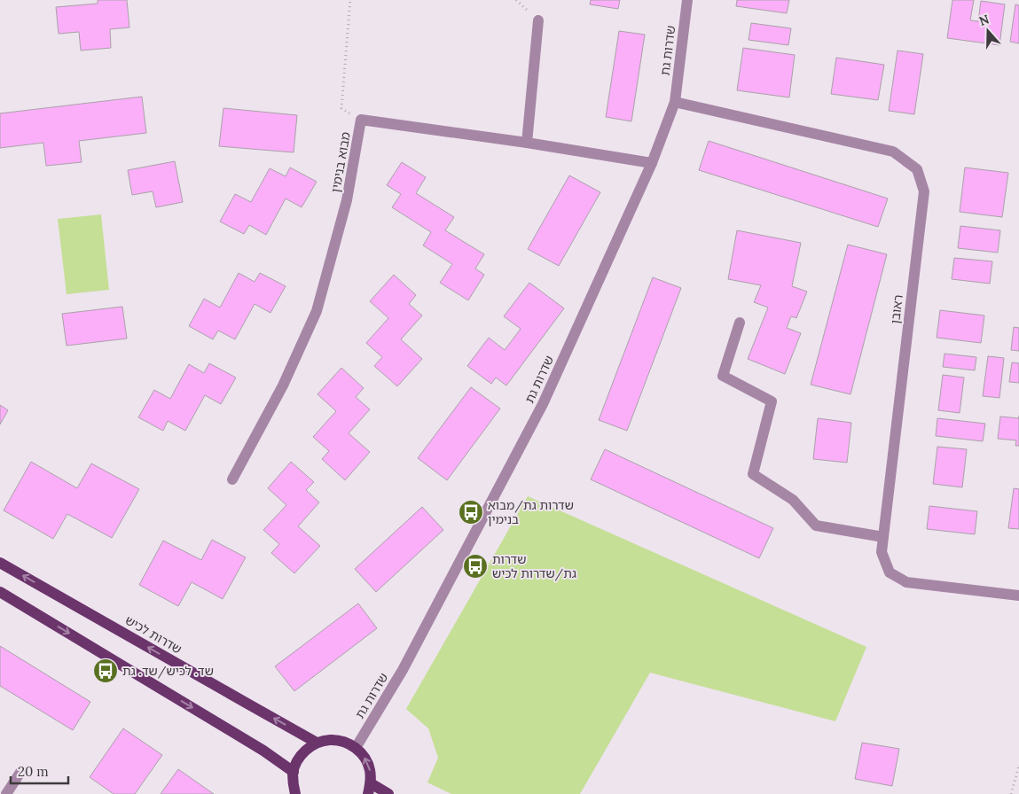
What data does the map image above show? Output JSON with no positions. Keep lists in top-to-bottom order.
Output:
{
  "streets": {
    "main road": ["שדרות לכיש"],
    "street": ["שדרות גת", "מבוא בנימין", "ראובן"]
  },
  "crossings": [
    ["שדרות גת", "מבוא בנימין"],
    ["שדרות גת", "ראובן"]
  ],
  "places": {
    "bus stop": ["שדרות גת/מבוא בנימין", "שדרות גת/שדרות לכיש", "שד. לכיש/שד. גת"]
  },
  "scale_bar": "20 m",
  "north": "top"
}
